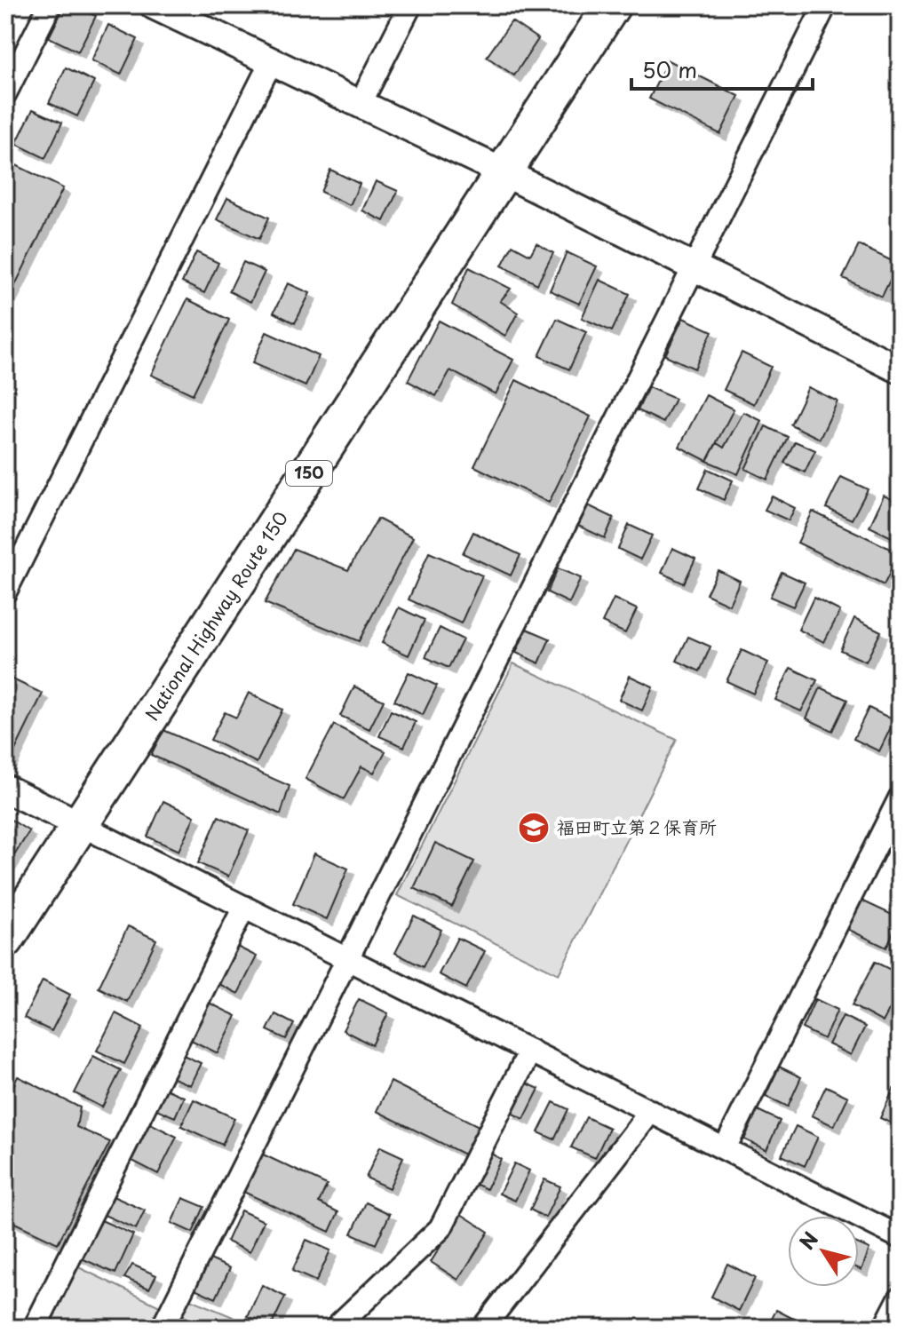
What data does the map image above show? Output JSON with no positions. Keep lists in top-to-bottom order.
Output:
{
  "streets": {
    "highway": ["150", "National Highway Route 150"]
  },
  "places": {
    "school or university": ["福田町立第２保育所"]
  },
  "scale_bar": "50 m",
  "north": "top left"
}
